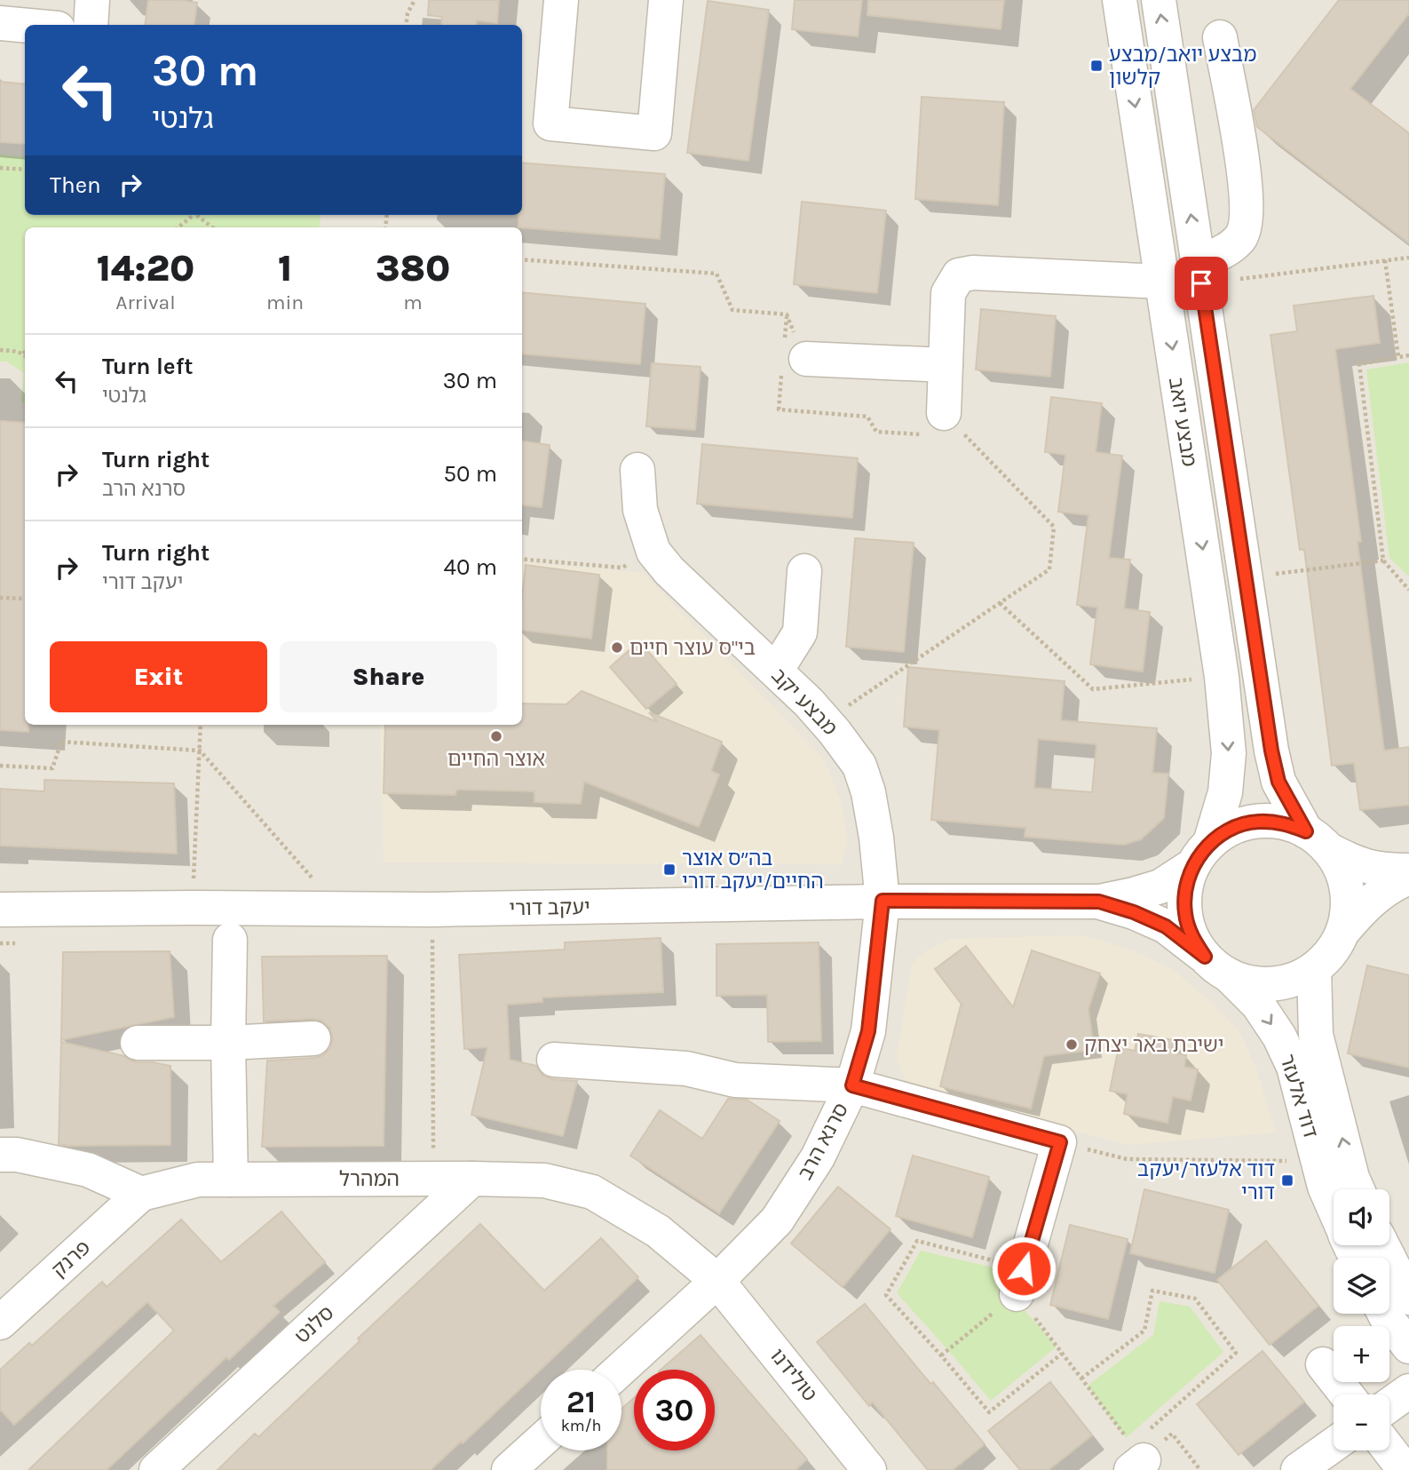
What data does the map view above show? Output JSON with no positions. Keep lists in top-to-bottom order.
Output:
{
  "streets": {
    "street": [
      "מבצע יואב",
      "מבצע יקב",
      "יעקב דורי",
      "דוד אלעזר",
      "סרנא הרב",
      "המהרל",
      "פרנק",
      "סלנט",
      "טולידנו"
    ]
  },
  "crossings": [
    ["מבצע יואב", "יעקב דורי"],
    ["מבצע יואב", "דוד אלעזר"],
    ["מבצע יקב", "יעקב דורי"],
    ["מבצע יקב", "סרנא הרב"],
    ["יעקב דורי", "דוד אלעזר"],
    ["יעקב דורי", "סרנא הרב"],
    ["סרנא הרב", "המהרל"],
    ["סרנא הרב", "טולידנו"],
    ["המהרל", "פרנק"],
    ["המהרל", "סלנט"],
    ["המהרל", "טולידנו"]
  ],
  "places": {
    "transit": ["מבצע יואב/מבצע קלשון", "בה״ס אוצר החיים/יעקב דורי", "דוד אלעזר/יעקב דורי"],
    "other": ["בי\"ס עוצר חיים", "אוצר החיים", "ישיבת באר יצחק"]
  },
  "page": {
    "turn": ["30 m", "גלנטי"],
    "then": "Then",
    "eta": [
      "14:20",
      "Arrival",
      "1",
      "min",
      "380",
      "m"
    ],
    "list": [
      {
        "name": "Turn left",
        "note": "גלנטי",
        "value": "30 m"
      },
      {
        "name": "Turn right",
        "note": "סרנא הרב",
        "value": "50 m"
      },
      {
        "name": "Turn right",
        "note": "יעקב דורי",
        "value": "40 m"
      }
    ],
    "buttons": ["Exit", "Share"],
    "map_buttons": ["+", "−"],
    "speed": "21 km/h",
    "limit": "30"
  }
}
